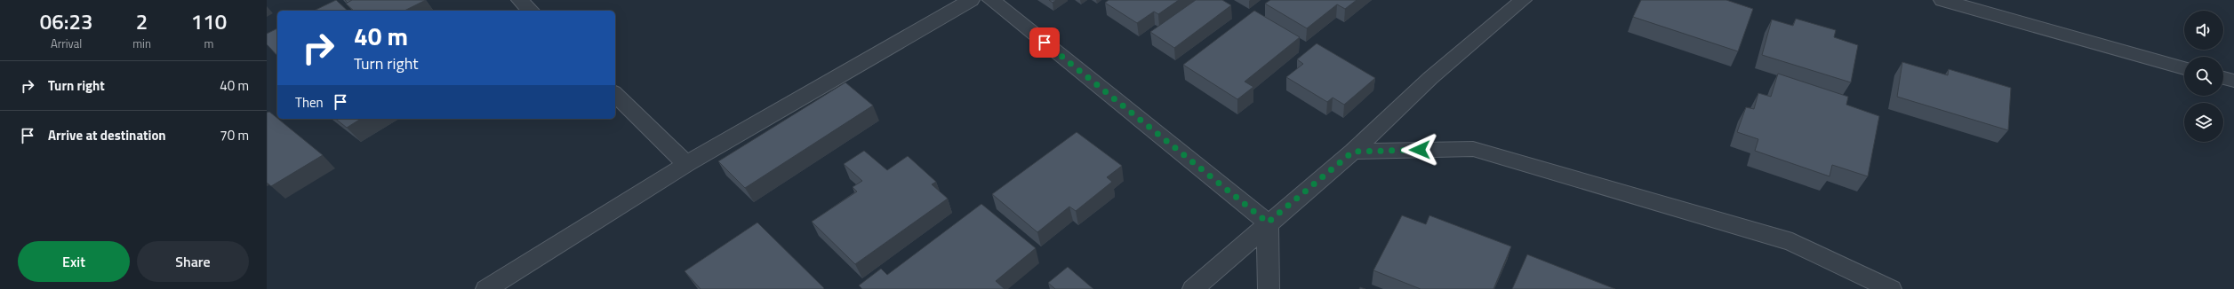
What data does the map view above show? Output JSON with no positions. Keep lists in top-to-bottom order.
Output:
{
  "page": {
    "eta": [
      "06:23",
      "Arrival",
      "2",
      "min",
      "110",
      "m"
    ],
    "turn": ["40 m", "Turn right"],
    "list": [
      {
        "name": "Turn right",
        "value": "40 m"
      },
      {
        "name": "Arrive at destination",
        "value": "70 m"
      }
    ],
    "then": "Then",
    "buttons": ["Exit", "Share"]
  }
}
